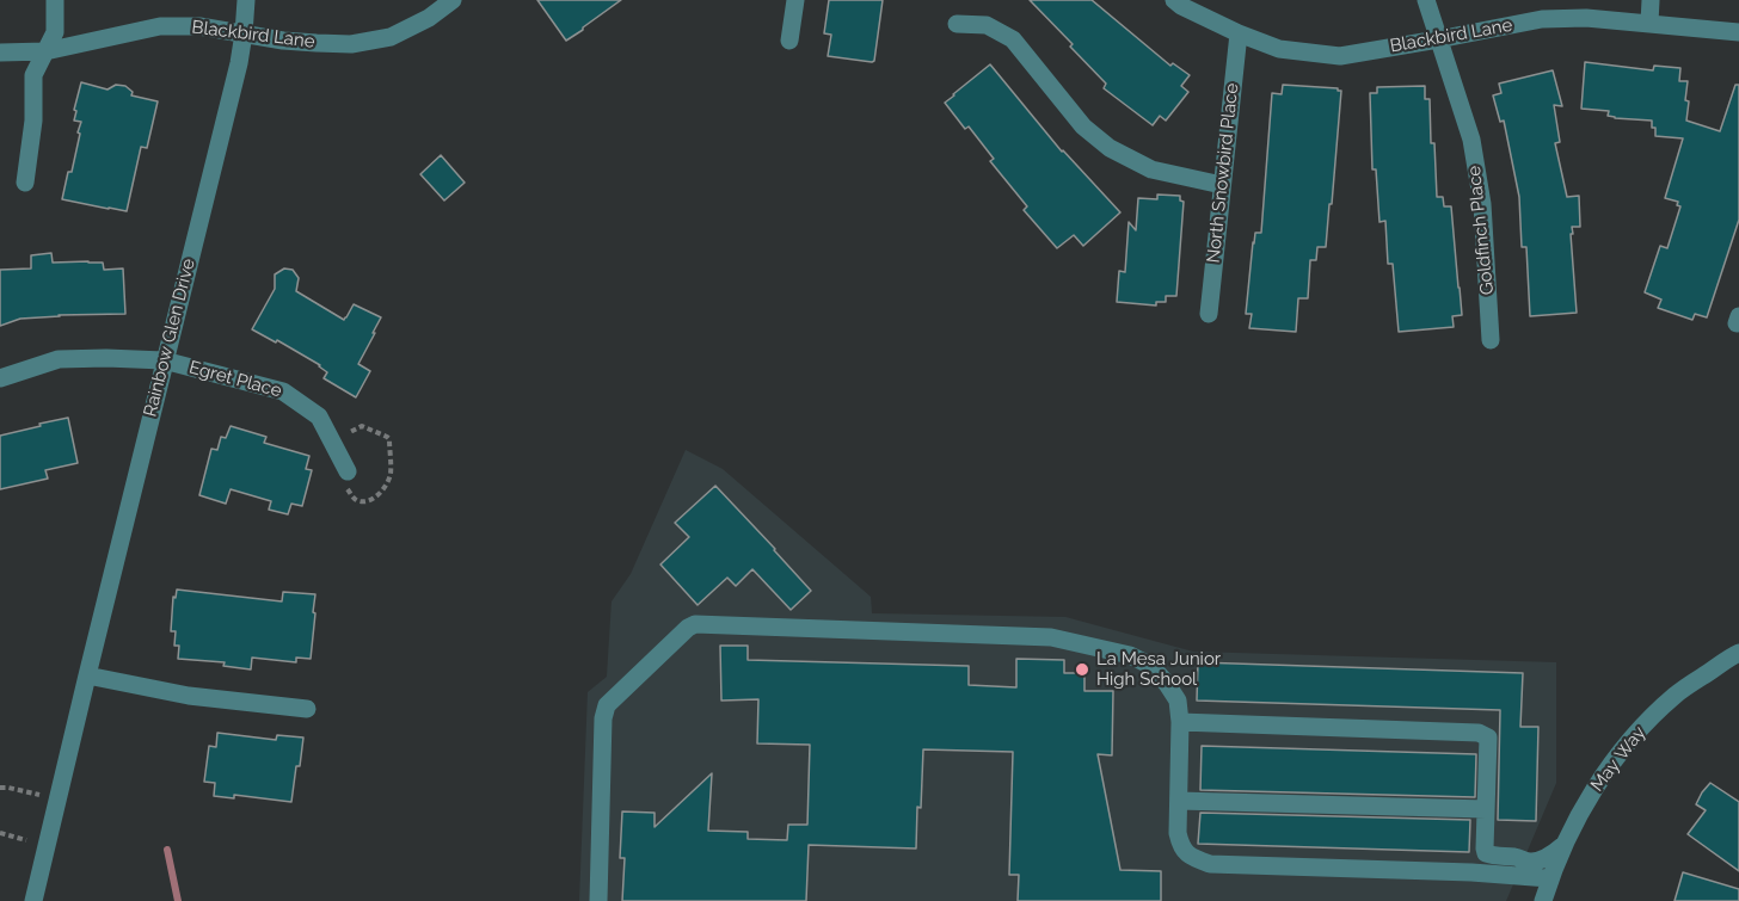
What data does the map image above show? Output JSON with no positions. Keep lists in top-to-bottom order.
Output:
{
  "streets": {
    "street": [
      "Blackbird Lane",
      "North Snowbird Place",
      "Goldfinch Place",
      "Rainbow Glen Drive",
      "Egret Place",
      "May Way"
    ]
  },
  "crossings": [
    ["Blackbird Lane", "North Snowbird Place"],
    ["Blackbird Lane", "Goldfinch Place"],
    ["Blackbird Lane", "Rainbow Glen Drive"],
    ["Rainbow Glen Drive", "Egret Place"]
  ],
  "places": ["La Mesa Junior High School"]
}
